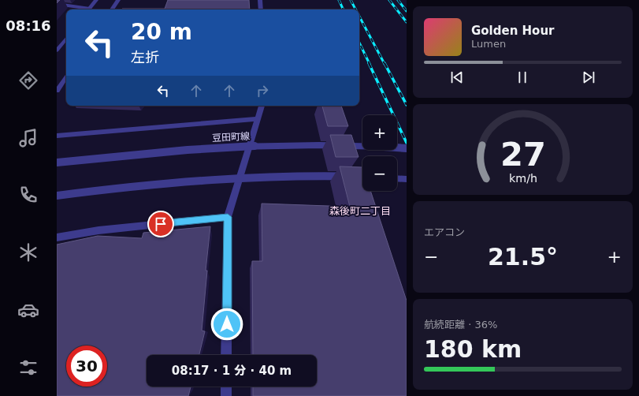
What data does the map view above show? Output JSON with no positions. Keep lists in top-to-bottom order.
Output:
{
  "streets": {
    "street": ["豆田町線"]
  },
  "districts": ["森後町二丁目"],
  "page": {
    "tabs": "08:16",
    "turn": ["20 m", "左折"],
    "song": ["Golden Hour", "Lumen"],
    "map_buttons": ["+", "−"],
    "tile": [
      "エアコン",
      ["航続距離 · 36%", "180 km"]
    ],
    "heat": ["−", "21.5°", "+"],
    "limit": "30",
    "trip": "08:17 · 1 分 · 40 m",
    "gauge": ["27", "km/h"]
  }
}
